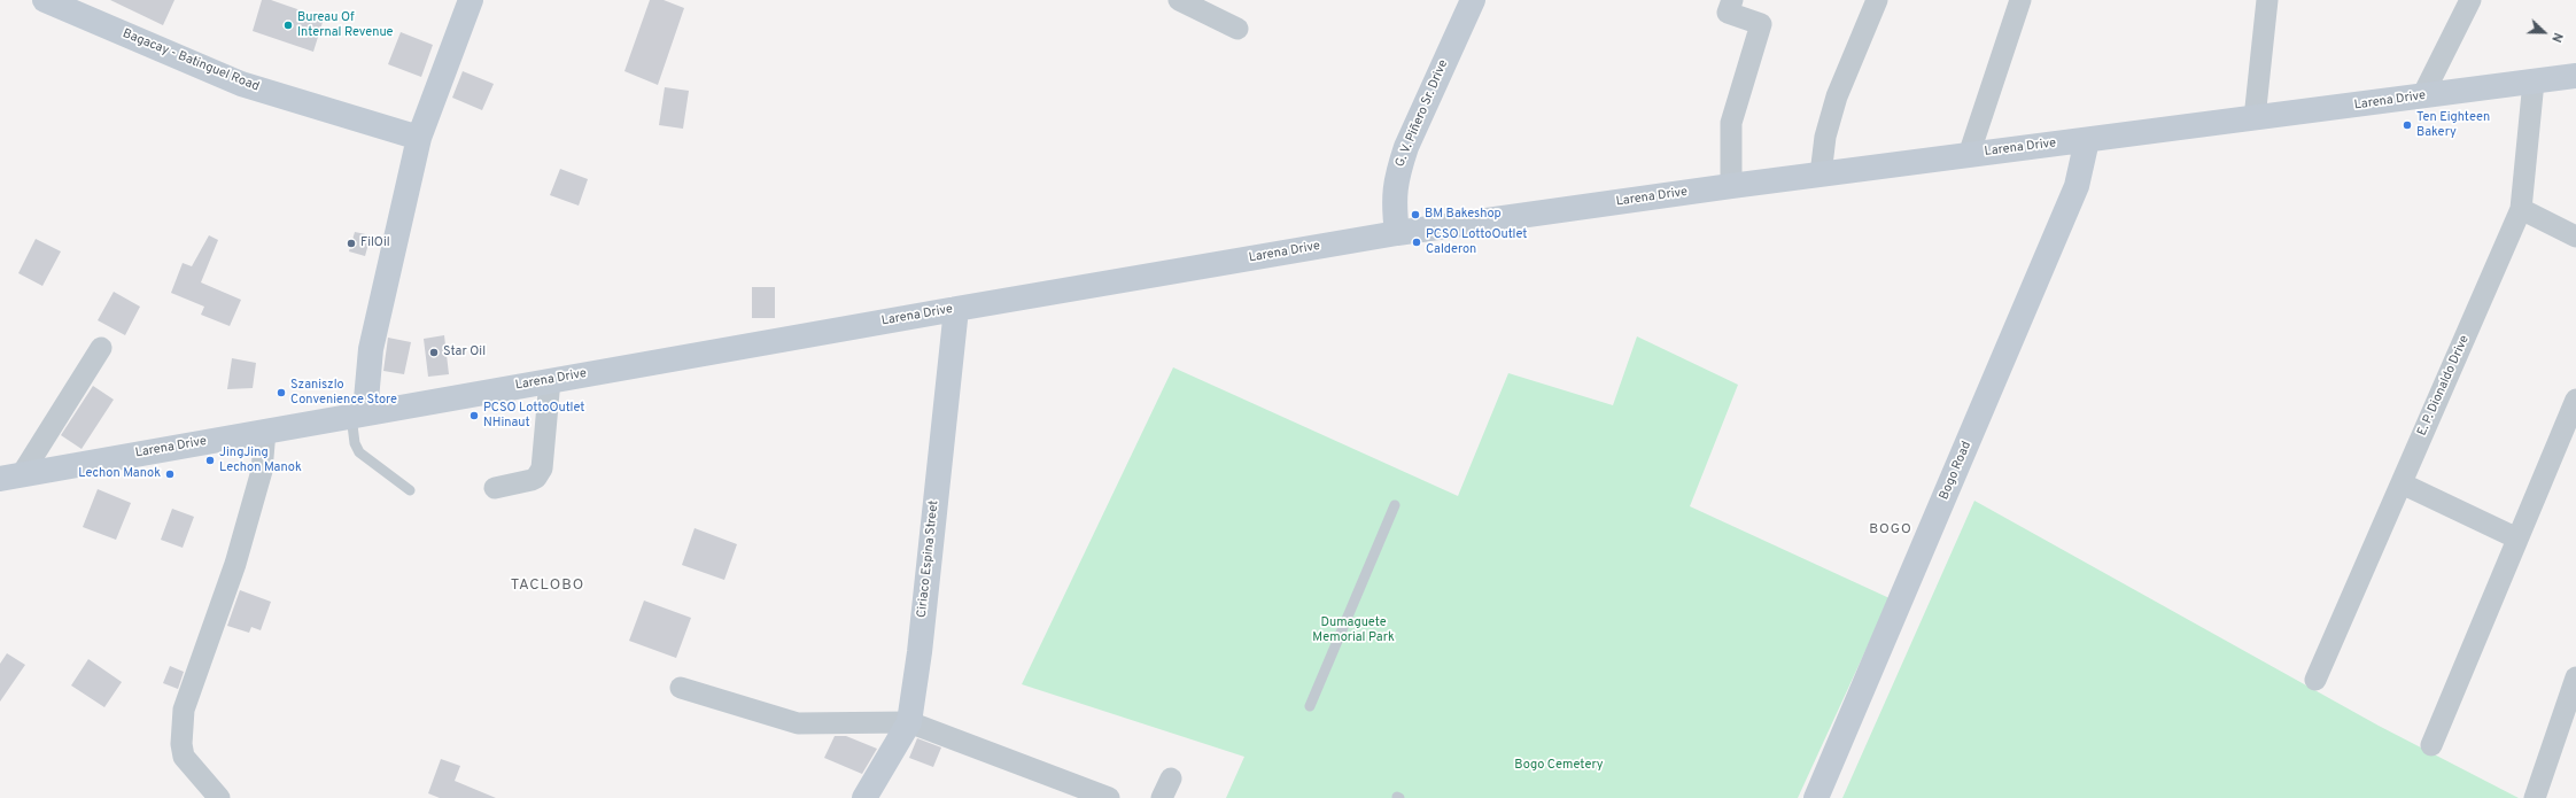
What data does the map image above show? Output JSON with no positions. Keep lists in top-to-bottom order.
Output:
{
  "streets": {
    "main road": [
      "Bagacay - Batinguel Road",
      "Larena Drive",
      "G. V. Piñero Sr. Drive",
      "Bogo Road",
      "Ciriaco Espina Street"
    ],
    "street": ["E. P. Dionaldo Drive"]
  },
  "crossings": [
    ["Larena Drive", "G. V. Piñero Sr. Drive"],
    ["Larena Drive", "E. P. Dionaldo Drive"],
    ["Larena Drive", "Bogo Road"],
    ["Larena Drive", "Ciriaco Espina Street"]
  ],
  "districts": ["BOGO", "TACLOBO"],
  "parks": ["Dumaguete Memorial Park", "Bogo Cemetery"],
  "places": [
    "Bureau Of Internal Revenue",
    "Ten Eighteen Bakery",
    "BM Bakeshop",
    "PCSO LottoOutlet Calderon",
    "FilOil",
    "Star Oil",
    "Szaniszlo Convenience Store",
    "PCSO LottoOutlet NHinaut",
    "JingJing Lechon Manok",
    "Lechon Manok"
  ],
  "north": "right"
}
